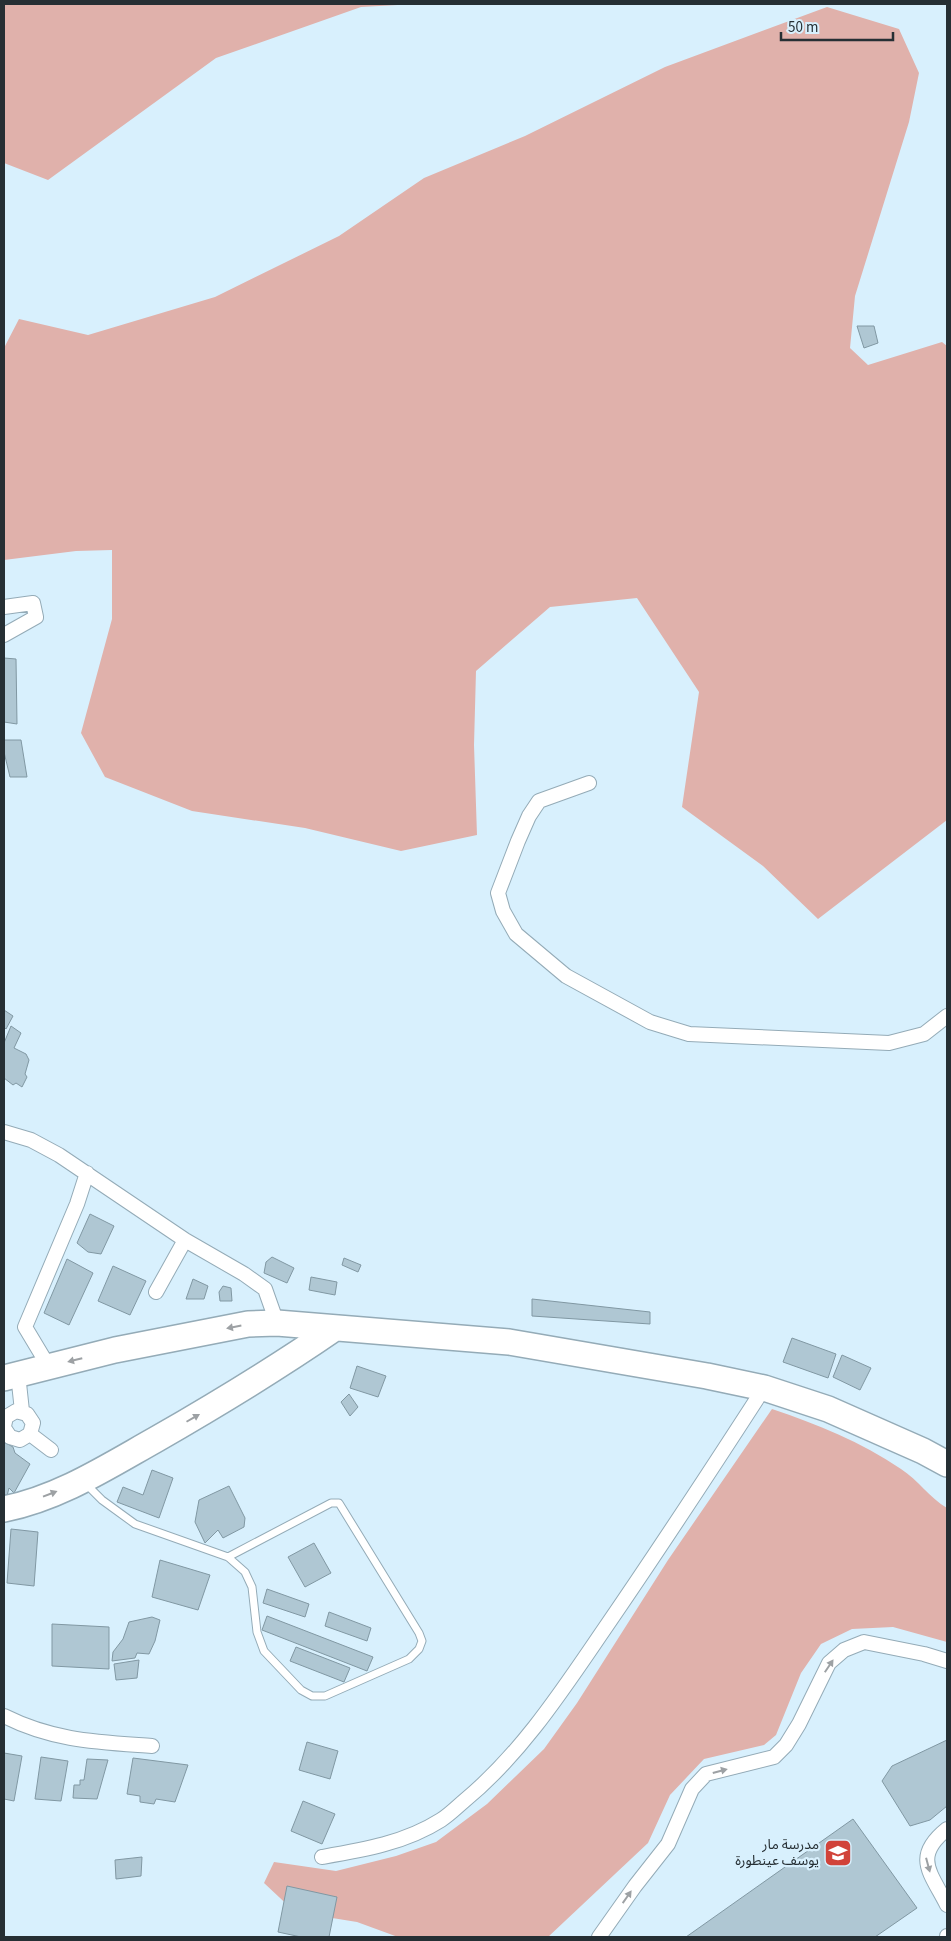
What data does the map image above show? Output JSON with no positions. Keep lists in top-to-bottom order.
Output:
{
  "places": {
    "school or university": ["مدرسة مار يوسف عينطورة"]
  },
  "scale_bar": "50 m"
}
